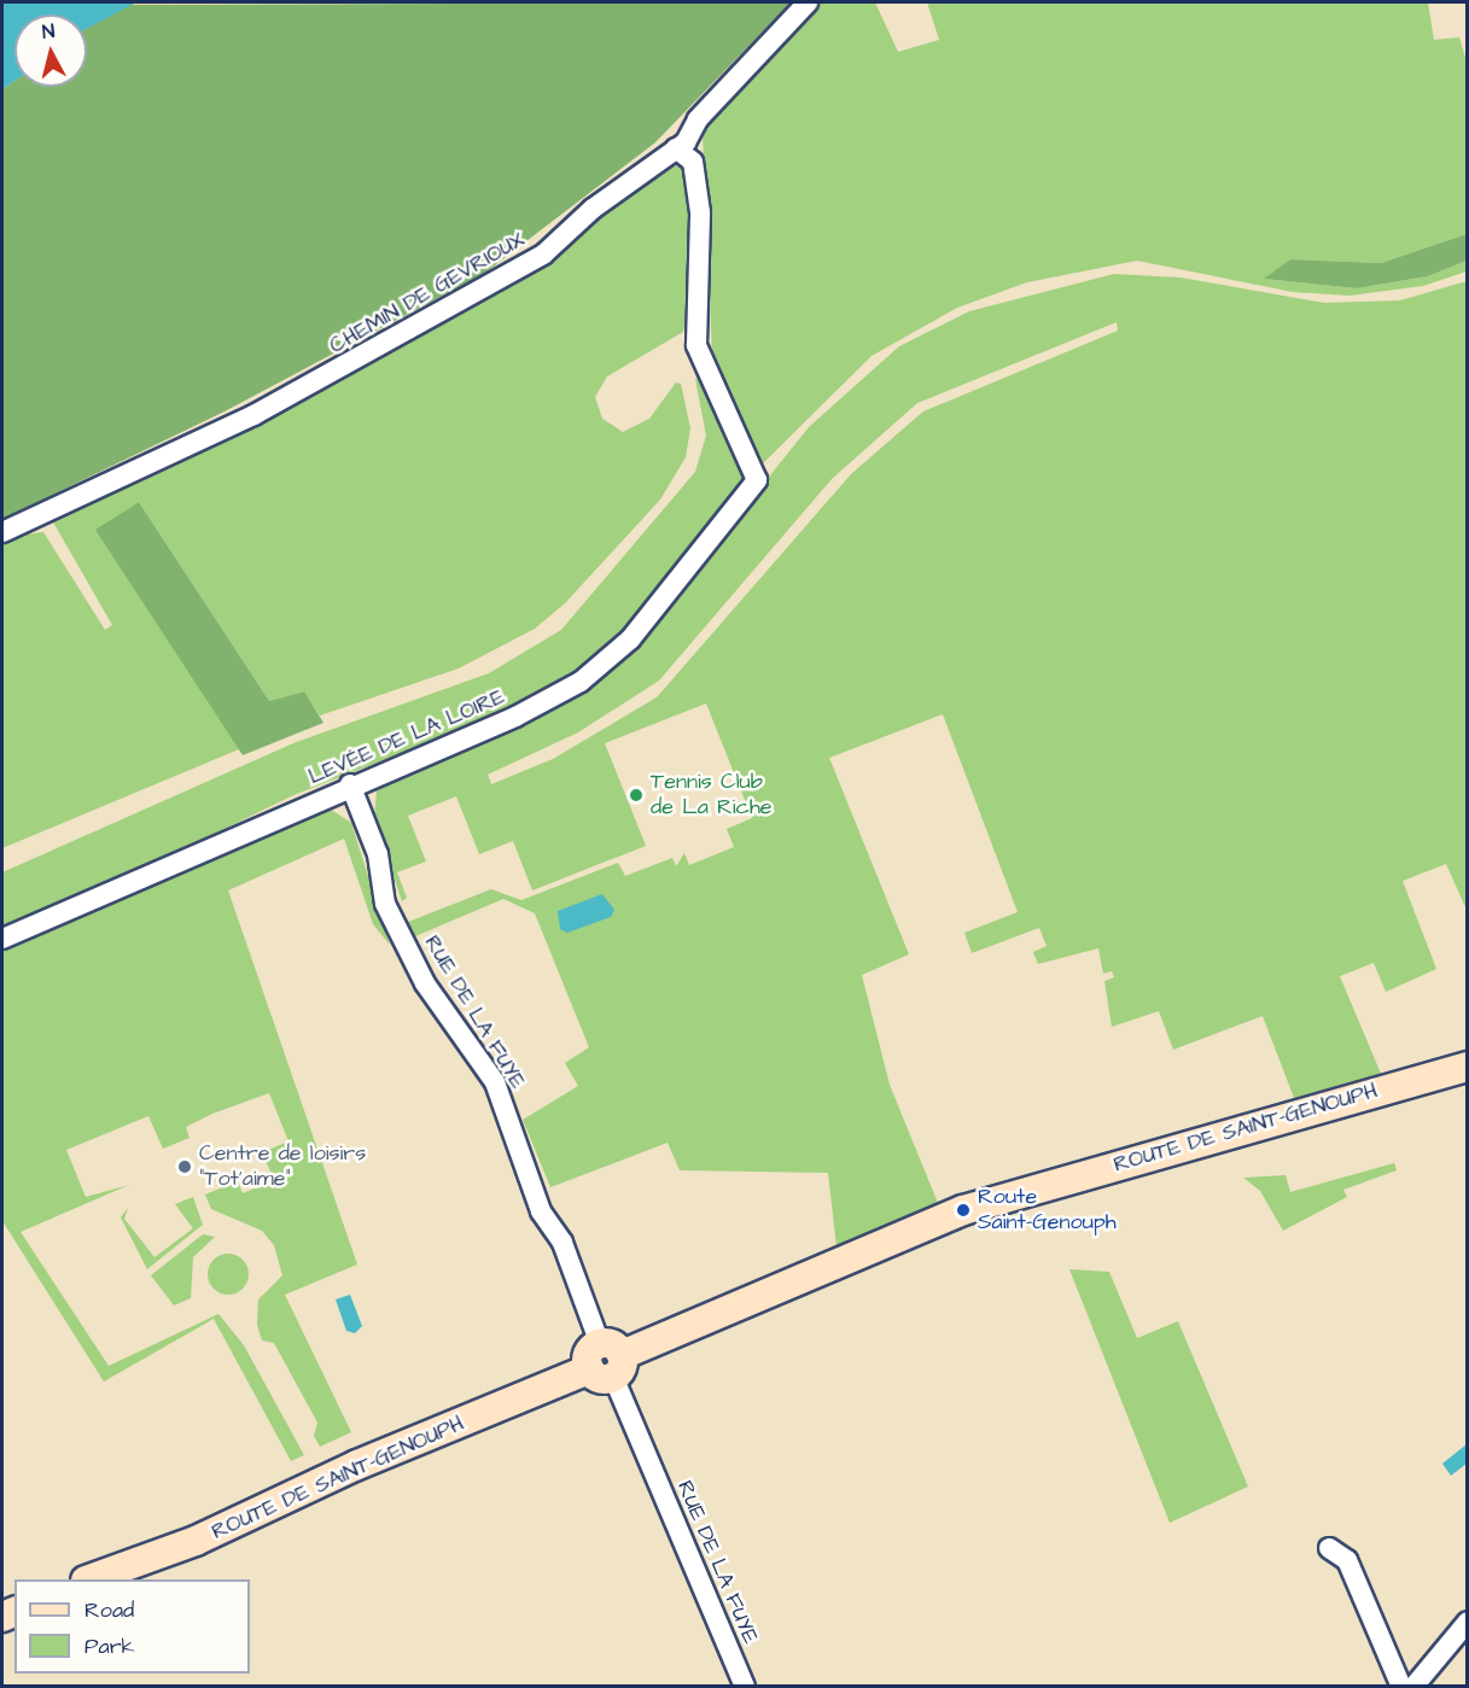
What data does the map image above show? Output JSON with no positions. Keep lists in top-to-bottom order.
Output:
{
  "streets": {
    "street": [
      "CHEMIN DE GEVRIOUX",
      "LEVÉE DE LA LOIRE",
      "RUE DE LA FUYE",
      "ROUTE DE SAINT-GENOUPH"
    ]
  },
  "crossings": [
    ["CHEMIN DE GEVRIOUX", "LEVÉE DE LA LOIRE"],
    ["LEVÉE DE LA LOIRE", "RUE DE LA FUYE"],
    ["RUE DE LA FUYE", "ROUTE DE SAINT-GENOUPH"]
  ],
  "places": ["Tennis Club de La Riche", "Centre de loisirs \"Tot’aime\"", "Route Saint-Genouph"],
  "legend": ["Road", "Park"],
  "north": "top"
}
